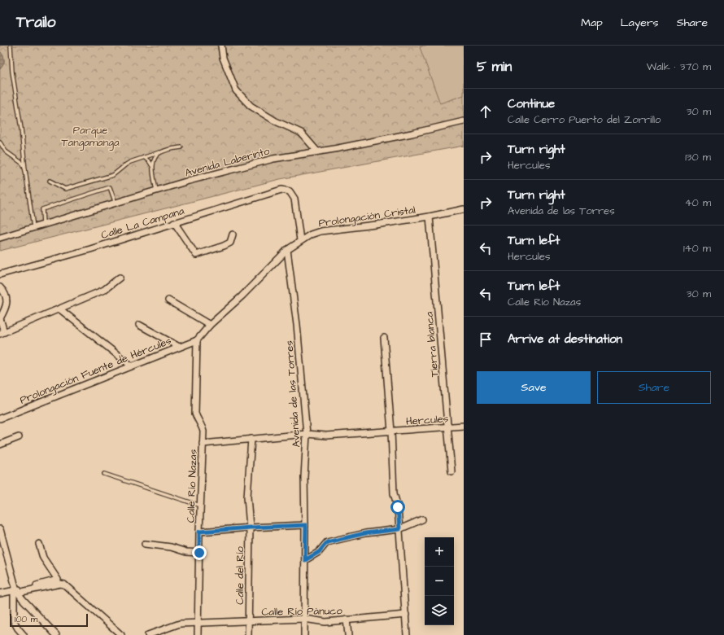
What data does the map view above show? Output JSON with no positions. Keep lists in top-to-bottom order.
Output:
{
  "streets": {
    "street": [
      "Avenida Laberinto",
      "Prolongación Cristal",
      "Calle La Campana",
      "Tierra blanca",
      "Prolongación Fuente de Hércules",
      "Avenida de las Torres",
      "Hercules",
      "Calle Río Nazas",
      "Calle del Río",
      "Calle Río Pánuco"
    ]
  },
  "crossings": [
    ["Prolongación Cristal", "Calle La Campana"],
    ["Prolongación Cristal", "Tierra blanca"],
    ["Prolongación Cristal", "Prolongación Fuente de Hércules"],
    ["Prolongación Cristal", "Avenida de las Torres"],
    ["Prolongación Cristal", "Calle Río Nazas"],
    ["Tierra blanca", "Hercules"],
    ["Prolongación Fuente de Hércules", "Calle Río Nazas"],
    ["Avenida de las Torres", "Hercules"],
    ["Avenida de las Torres", "Calle Río Pánuco"],
    ["Hercules", "Calle Río Nazas"],
    ["Hercules", "Calle del Río"],
    ["Calle Río Nazas", "Calle Río Pánuco"],
    ["Calle del Río", "Calle Río Pánuco"]
  ],
  "parks": ["Parque Tangamanga"],
  "scale_bar": "100 m",
  "page": {
    "header": "Trailo",
    "nav": ["Map", "Layers", "Share"],
    "heading": ["5 min", "Walk · 370 m"],
    "list": [
      ["Continue", "Calle Cerro Puerto del Zorrillo", "30 m"],
      ["Turn right", "Hercules", "130 m"],
      ["Turn right", "Avenida de las Torres", "40 m"],
      ["Turn left", "Hercules", "140 m"],
      ["Turn left", "Calle Río Nazas", "30 m"],
      "Arrive at destination"
    ],
    "buttons": ["Save", "Share"],
    "map_buttons": ["+", "−"],
    "scale": "100 m"
  }
}
